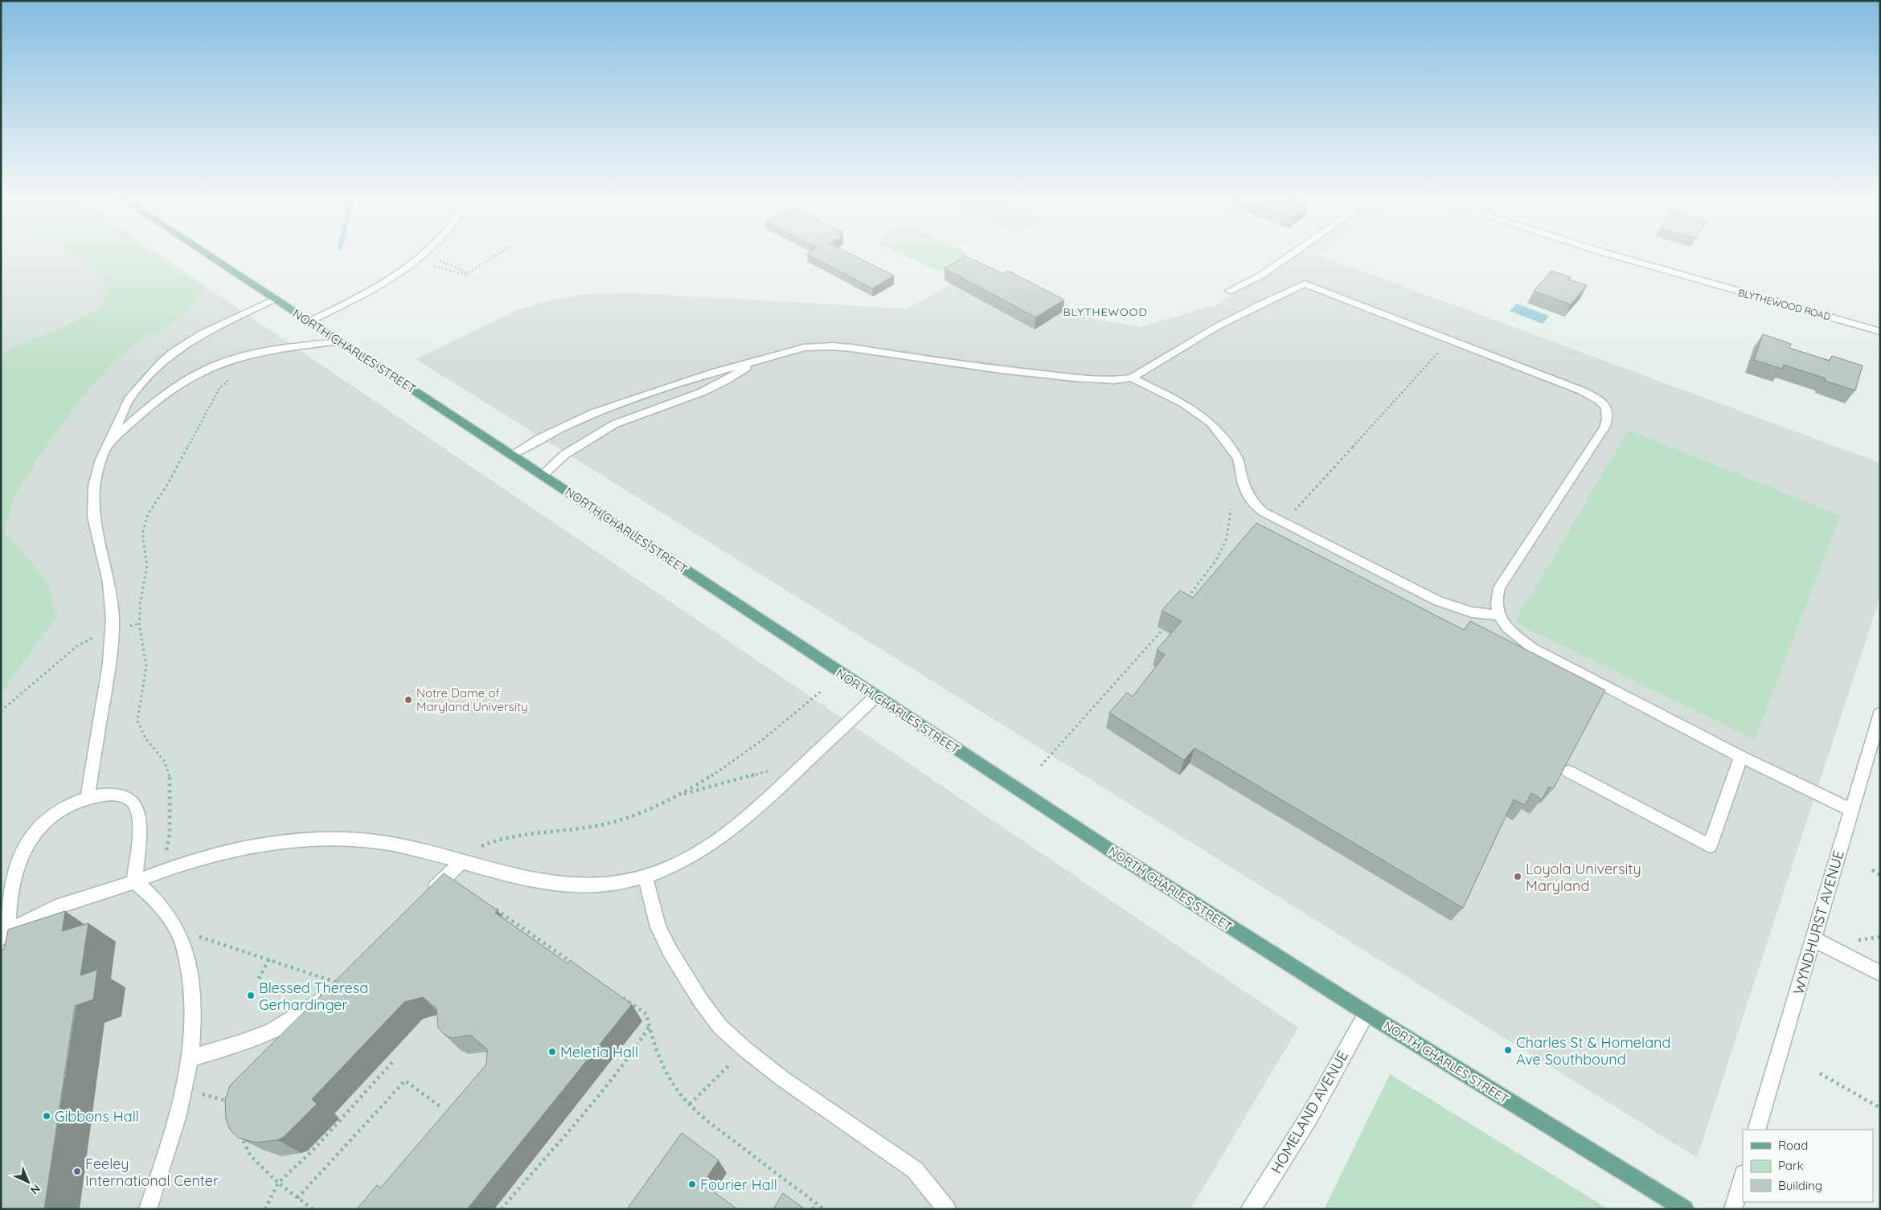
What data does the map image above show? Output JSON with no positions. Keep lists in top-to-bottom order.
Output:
{
  "streets": {
    "main road": ["NORTH CHARLES STREET"],
    "street": ["BLYTHEWOOD ROAD", "WYNDHURST AVENUE", "HOMELAND AVENUE"]
  },
  "crossings": [
    ["NORTH CHARLES STREET", "HOMELAND AVENUE"]
  ],
  "districts": ["BLYTHEWOOD"],
  "places": [
    "Notre Dame of Maryland University",
    "Loyola University Maryland",
    "Blessed Theresa Gerhardinger",
    "Charles St & Homeland Ave Southbound",
    "Meletia Hall",
    "Gibbons Hall",
    "Feeley International Center",
    "Fourier Hall"
  ],
  "legend": ["Road", "Park", "Building"],
  "north": "bottom right"
}
